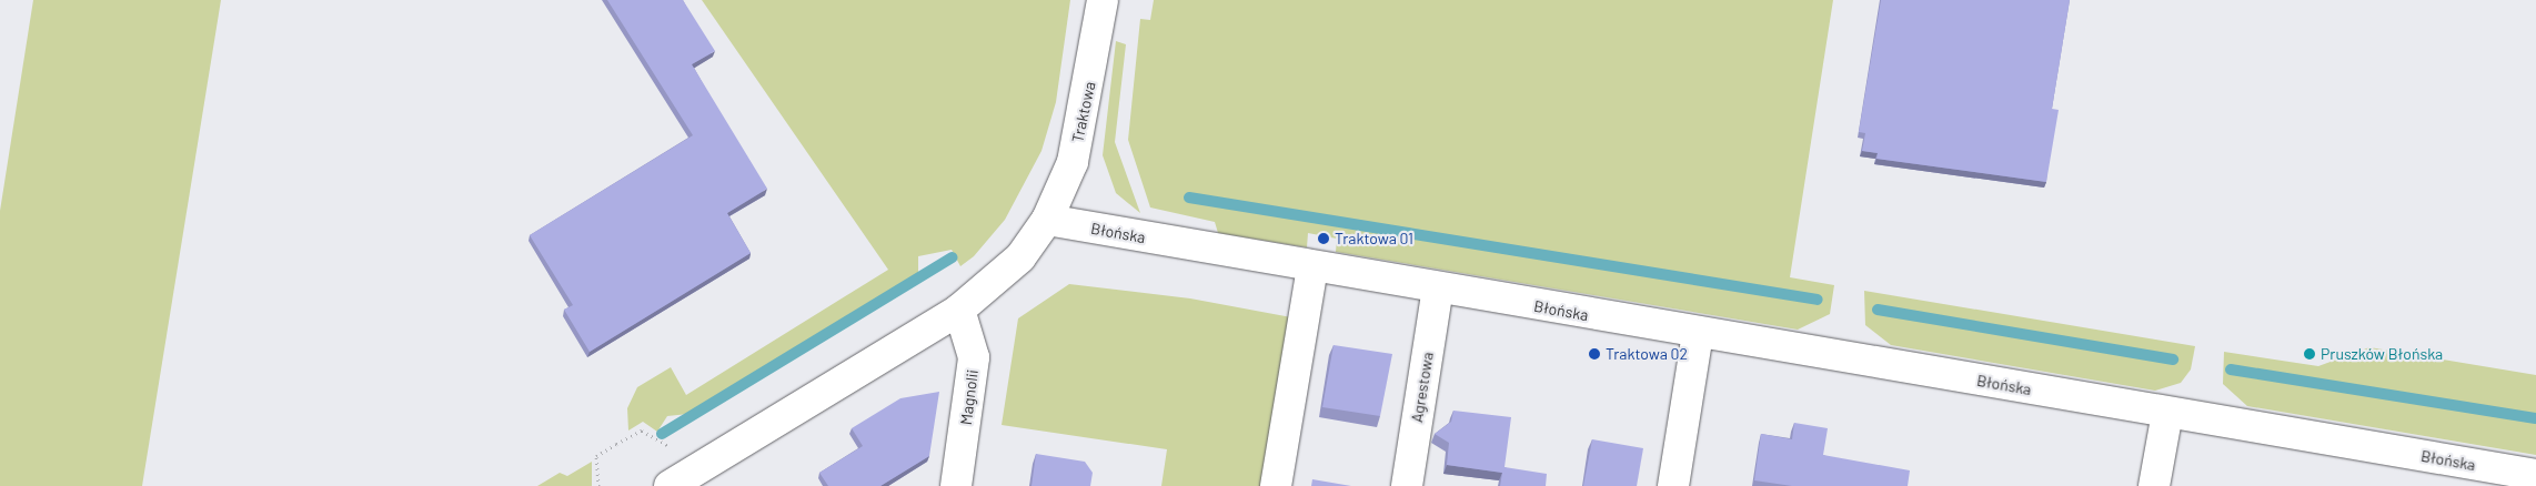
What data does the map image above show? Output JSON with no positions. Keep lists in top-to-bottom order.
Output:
{
  "streets": {
    "street": [
      "Traktowa",
      "Błońska",
      "Agrestowa",
      "Magnolii"
    ]
  },
  "crossings": [
    ["Traktowa", "Błońska"],
    ["Błońska", "Agrestowa"]
  ],
  "places": ["Traktowa 01", "Traktowa 02", "Pruszków Błońska"]
}
